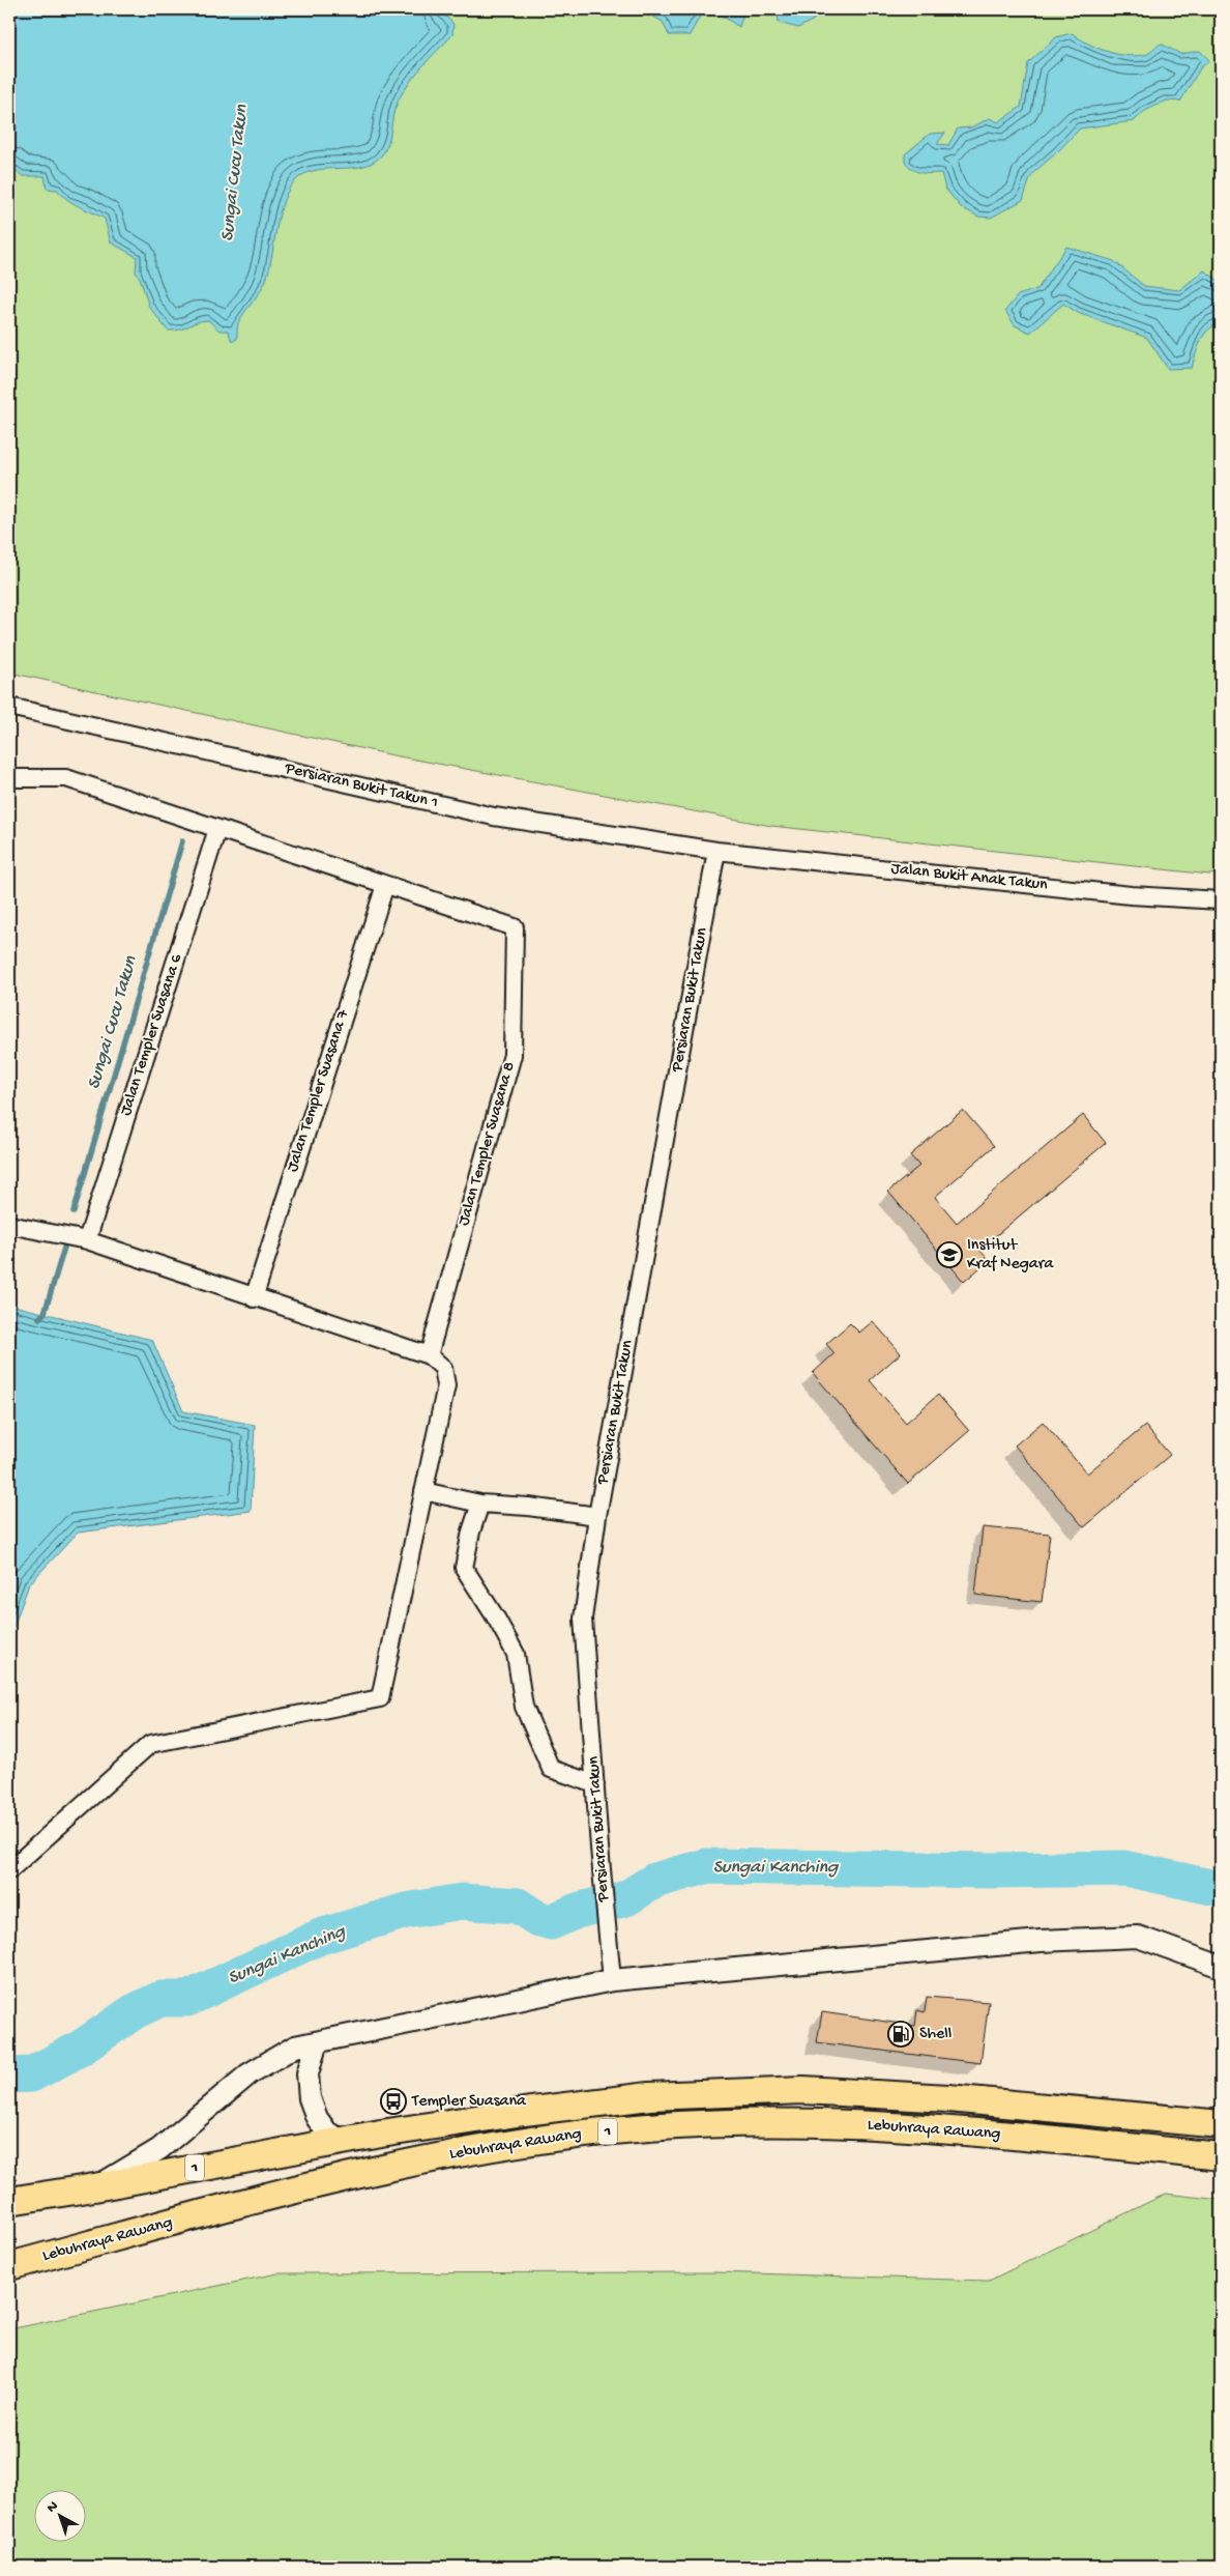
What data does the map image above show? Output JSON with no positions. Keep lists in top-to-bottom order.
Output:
{
  "streets": {
    "highway": ["Lebuhraya Rawang", "1"],
    "street": [
      "Persiaran Bukit Takun 1",
      "Jalan Bukit Anak Takun",
      "Persiaran Bukit Takun",
      "Jalan Templer Suasana 6",
      "Jalan Templer Suasana 7",
      "Jalan Templer Suasana 8"
    ]
  },
  "crossings": [
    ["Persiaran Bukit Takun 1", "Jalan Bukit Anak Takun"],
    ["Persiaran Bukit Takun 1", "Persiaran Bukit Takun"],
    ["Jalan Bukit Anak Takun", "Persiaran Bukit Takun"],
    ["Jalan Templer Suasana 7", "Jalan Templer Suasana 8"]
  ],
  "water": ["Sungai Cucu Takun", "Sungai Kanching"],
  "places": {
    "school or university": ["Institut Kraf Negara"],
    "fuel station": ["Shell"],
    "bus stop": ["Templer Suasana"]
  },
  "north": "top left"
}
